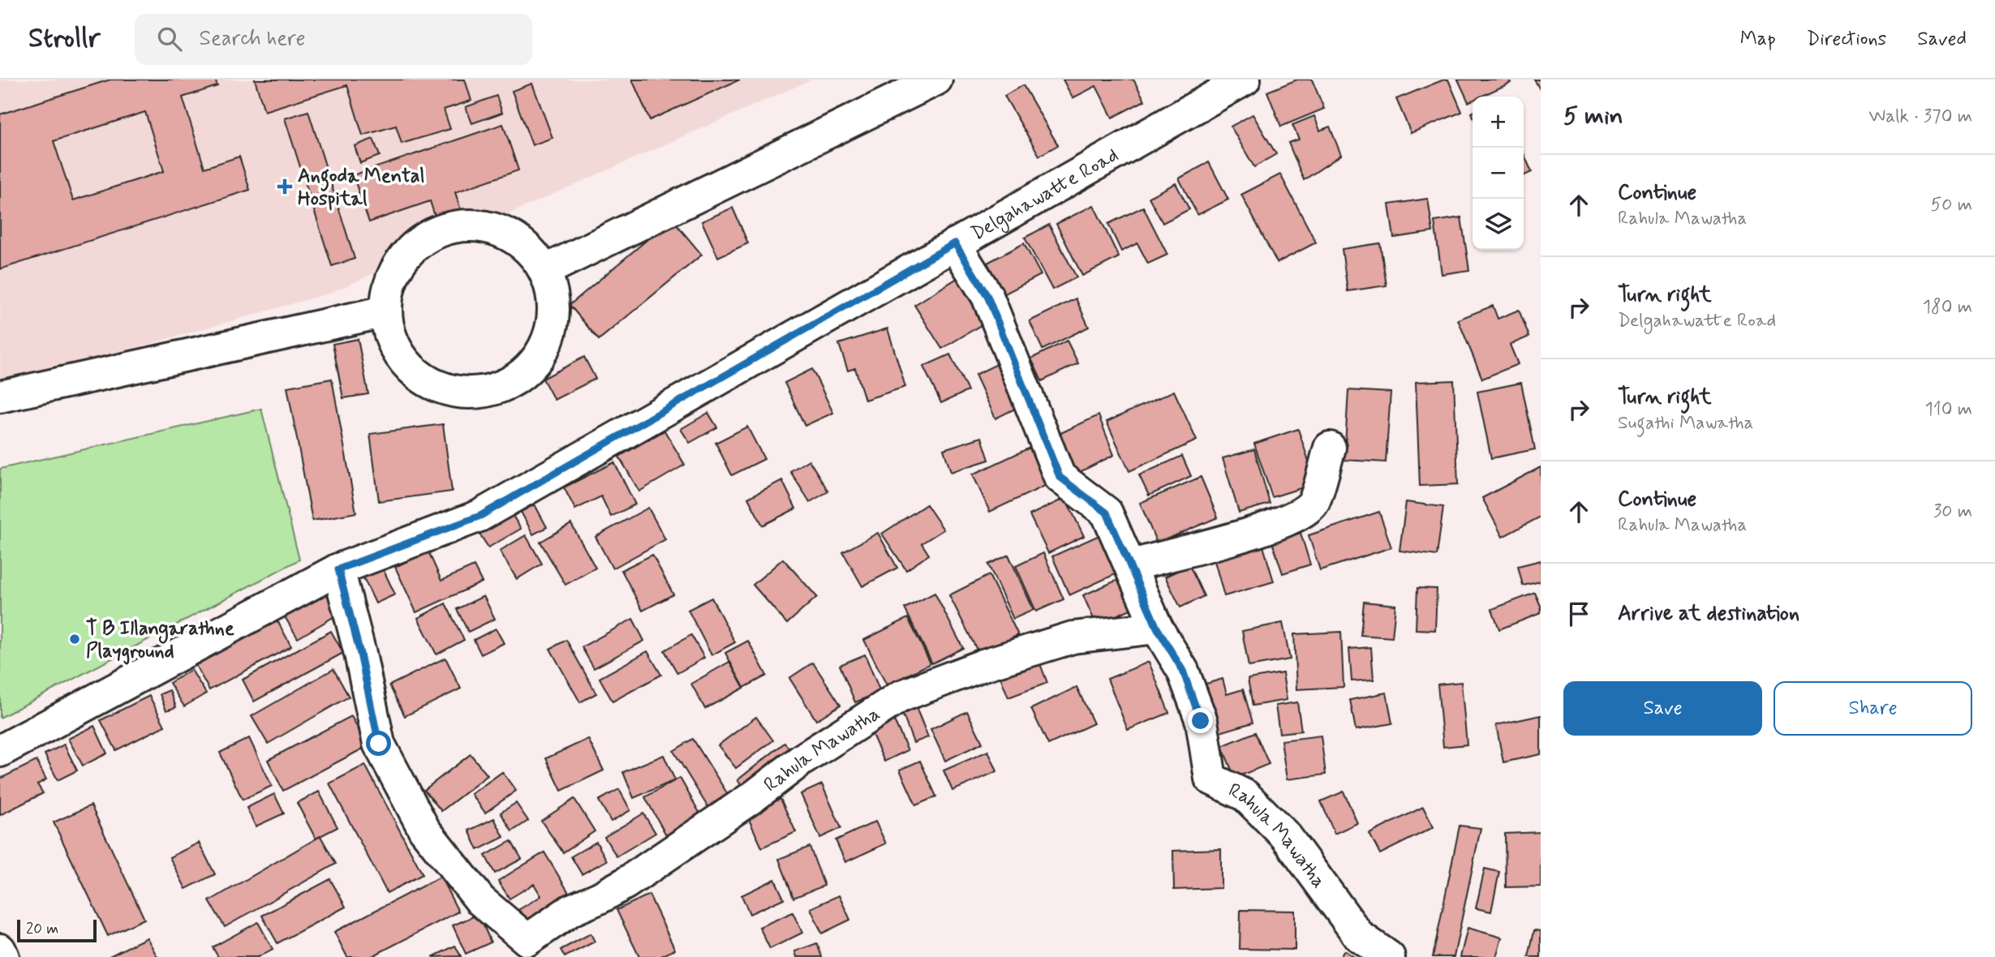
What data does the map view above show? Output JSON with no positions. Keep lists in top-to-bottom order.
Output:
{
  "streets": {
    "street": ["Delgahawatte Road", "Rahula Mawatha"]
  },
  "crossings": [
    ["Delgahawatte Road", "Rahula Mawatha"]
  ],
  "places": {
    "health": ["Angoda Mental Hospital"],
    "other": ["T B Illangarathne Playground"]
  },
  "scale_bar": "20 m",
  "page": {
    "header": "Strollr",
    "search": "Search here",
    "nav": ["Map", "Directions", "Saved"],
    "heading": ["5 min", "Walk · 370 m"],
    "map_buttons": ["+", "−"],
    "list": [
      ["Continue", "Rahula Mawatha", "50 m"],
      ["Turn right", "Delgahawatte Road", "180 m"],
      ["Turn right", "Sugathi Mawatha", "110 m"],
      ["Continue", "Rahula Mawatha", "30 m"],
      "Arrive at destination"
    ],
    "buttons": ["Save", "Share"],
    "scale": "20 m"
  }
}
